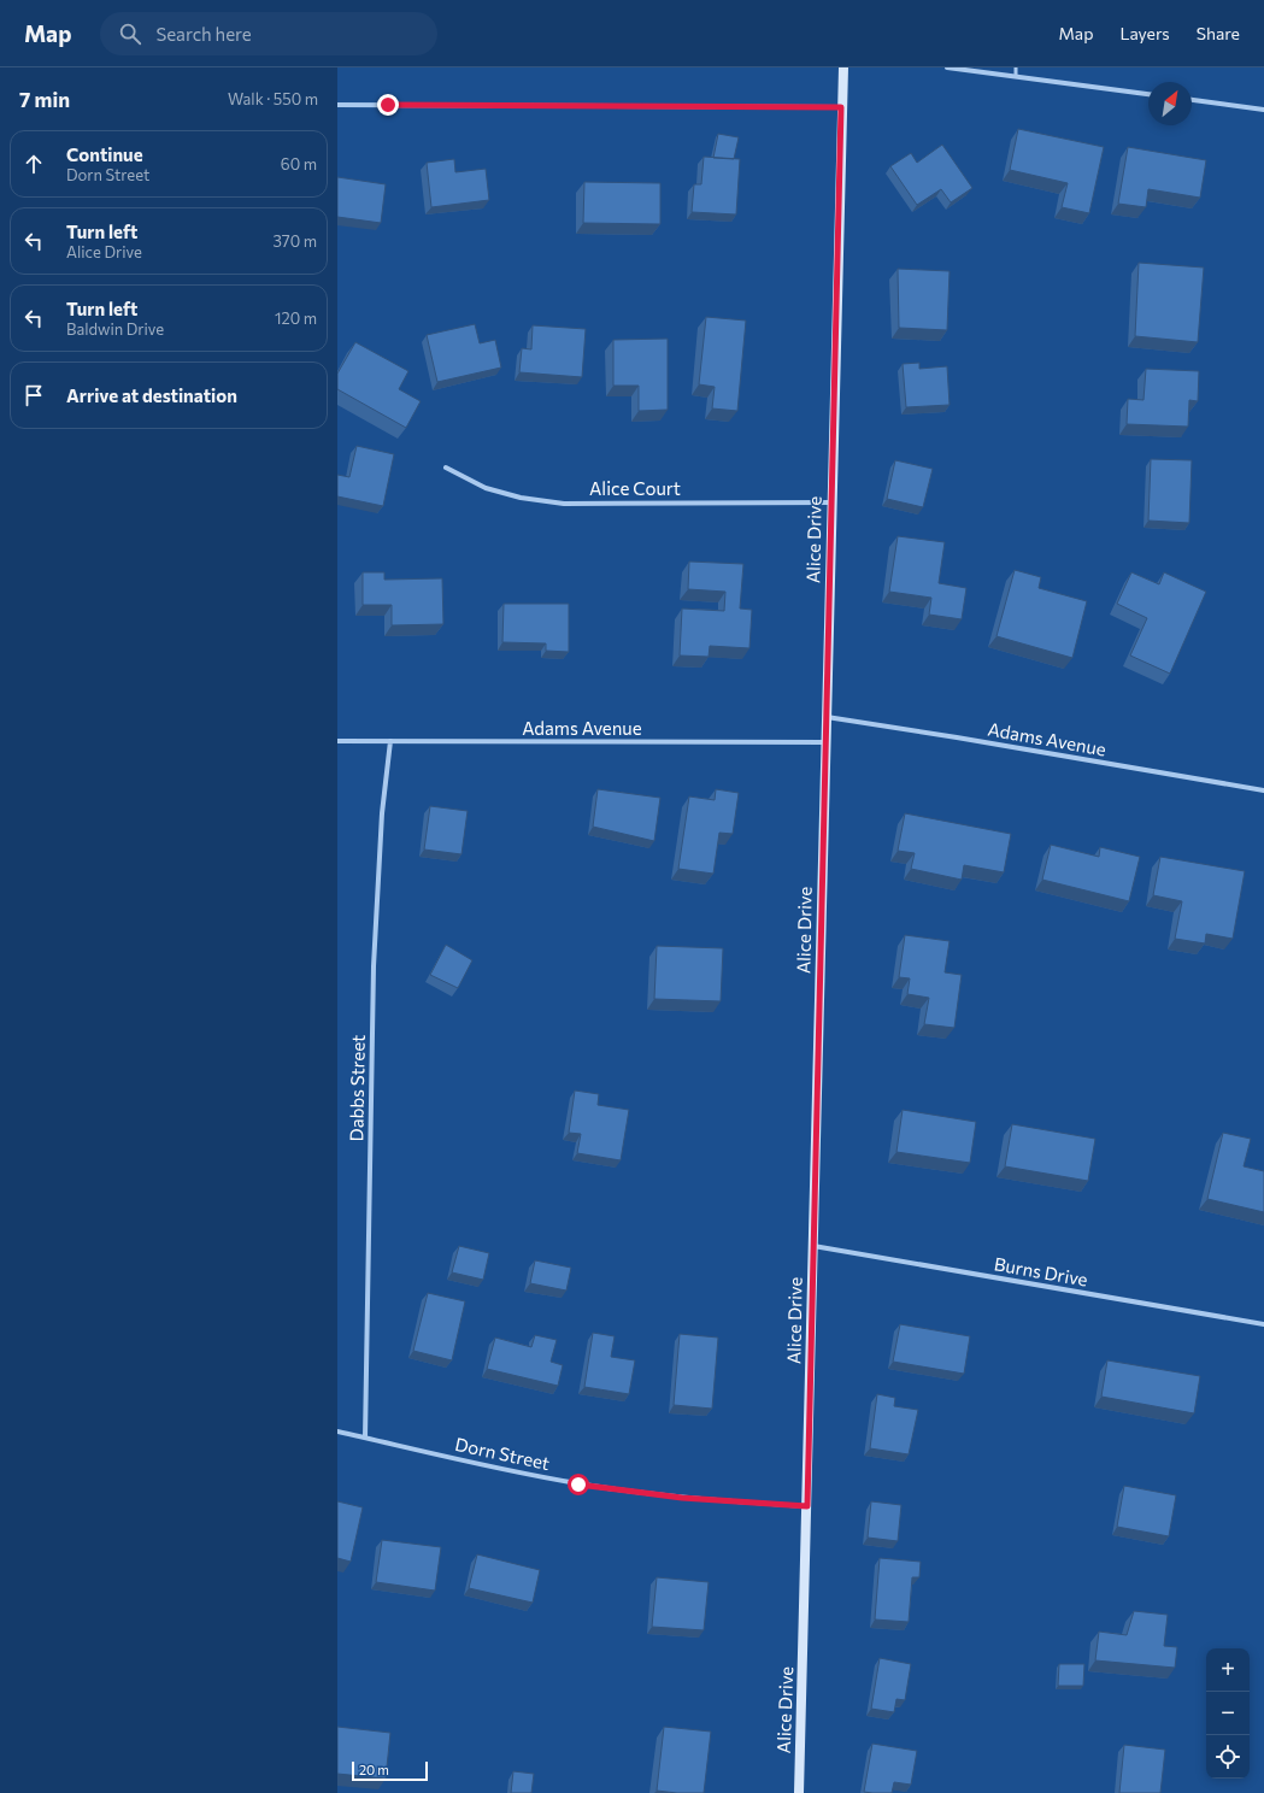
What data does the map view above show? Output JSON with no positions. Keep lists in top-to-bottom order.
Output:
{
  "streets": {
    "main road": ["Alice Drive"],
    "street": [
      "Alice Court",
      "Adams Avenue",
      "Dabbs Street",
      "Burns Drive",
      "Dorn Street"
    ]
  },
  "crossings": [
    ["Alice Court", "Alice Drive"],
    ["Alice Drive", "Adams Avenue"],
    ["Alice Drive", "Burns Drive"],
    ["Alice Drive", "Dorn Street"],
    ["Adams Avenue", "Dabbs Street"],
    ["Dabbs Street", "Dorn Street"]
  ],
  "scale_bar": "20 m",
  "north": "top right",
  "page": {
    "header": "Map",
    "search": "Search here",
    "nav": ["Map", "Layers", "Share"],
    "heading": ["7 min", "Walk · 550 m"],
    "list": [
      ["Continue", "Dorn Street", "60 m"],
      ["Turn left", "Alice Drive", "370 m"],
      ["Turn left", "Baldwin Drive", "120 m"],
      "Arrive at destination"
    ],
    "map_buttons": ["+", "−"],
    "scale": "20 m"
  }
}
